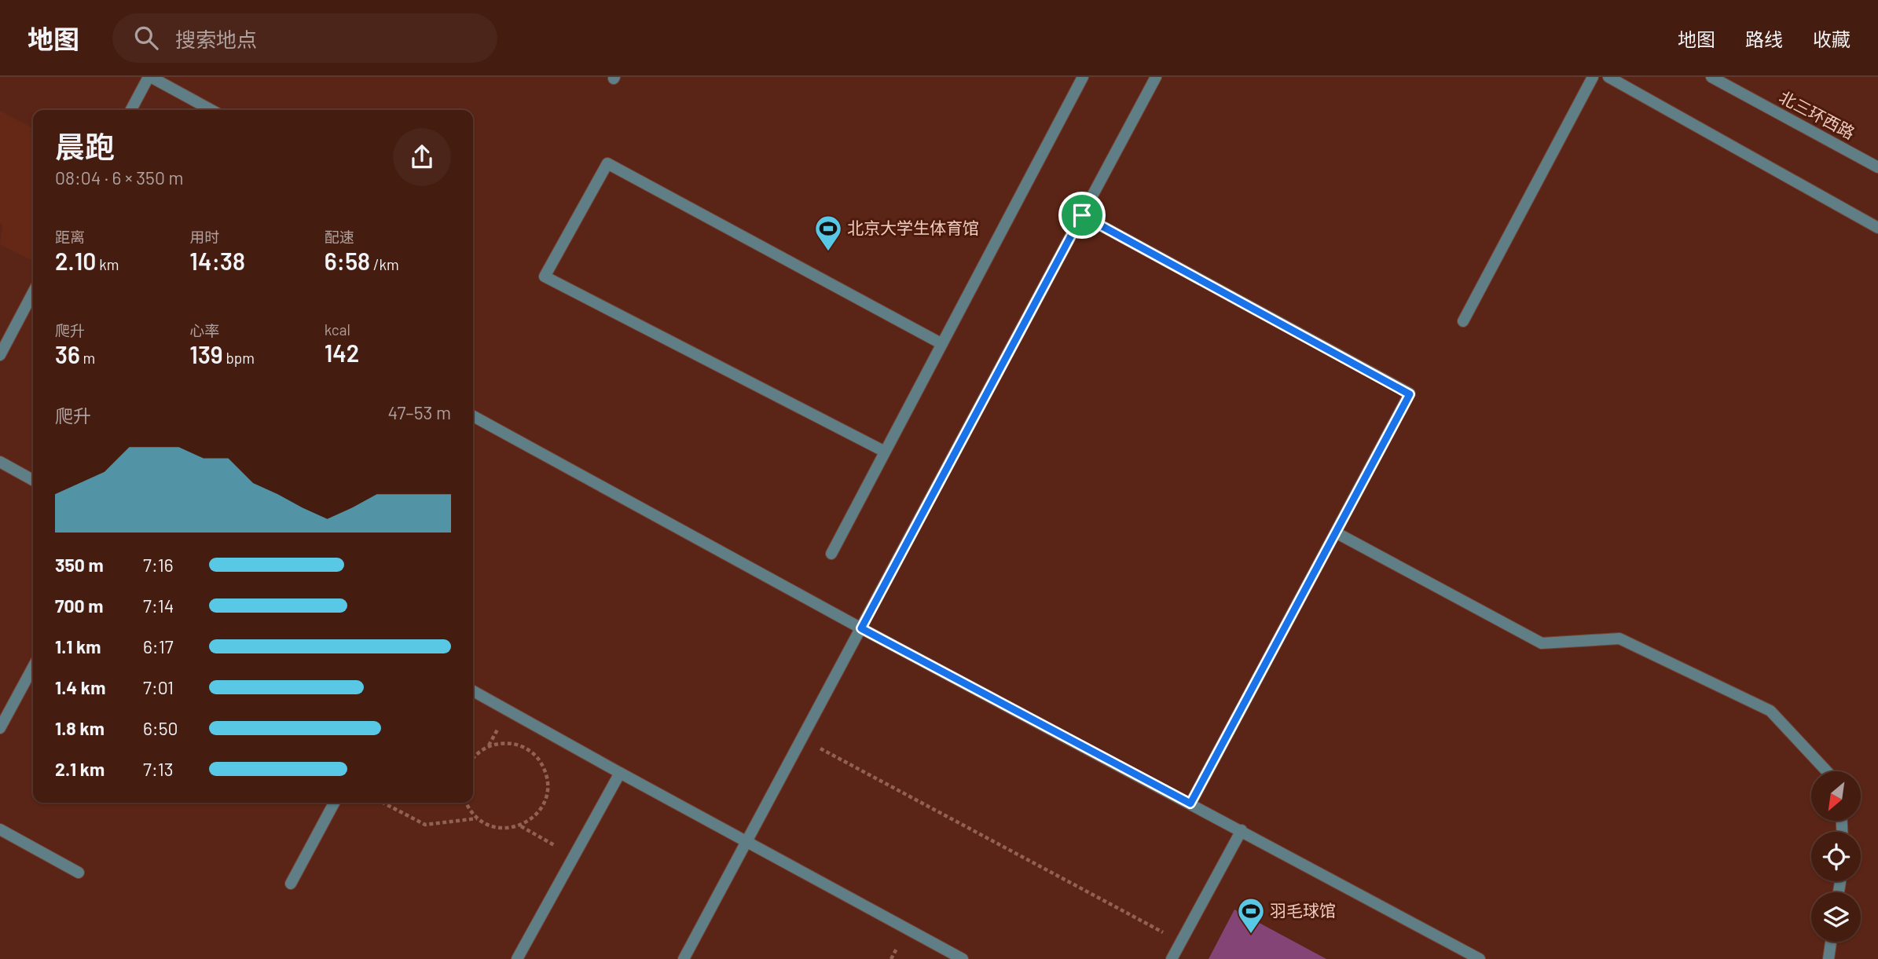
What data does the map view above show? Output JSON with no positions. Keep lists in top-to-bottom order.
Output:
{
  "streets": {
    "street": ["北三环西路"]
  },
  "places": {
    "sports": ["北京大学生体育馆", "羽毛球馆"]
  },
  "north": "bottom left",
  "page": {
    "header": "地图",
    "search": "搜索地点",
    "nav": ["地图", "路线", "收藏"],
    "heading": ["晨跑", "08:04 · 6 × 350 m"],
    "stats": [
      ["距离", "2.10 km"],
      ["用时", "14:38"],
      ["配速", "6:58 /km"],
      ["爬升", "36 m"],
      ["心率", "139 bpm"],
      ["kcal", "142"]
    ],
    "chart": ["爬升", "47–53 m"],
    "list": [
      {
        "name": "350 m",
        "note": "7:16"
      },
      {
        "name": "700 m",
        "note": "7:14"
      },
      {
        "name": "1.1 km",
        "note": "6:17"
      },
      {
        "name": "1.4 km",
        "note": "7:01"
      },
      {
        "name": "1.8 km",
        "note": "6:50"
      },
      {
        "name": "2.1 km",
        "note": "7:13"
      }
    ]
  }
}
